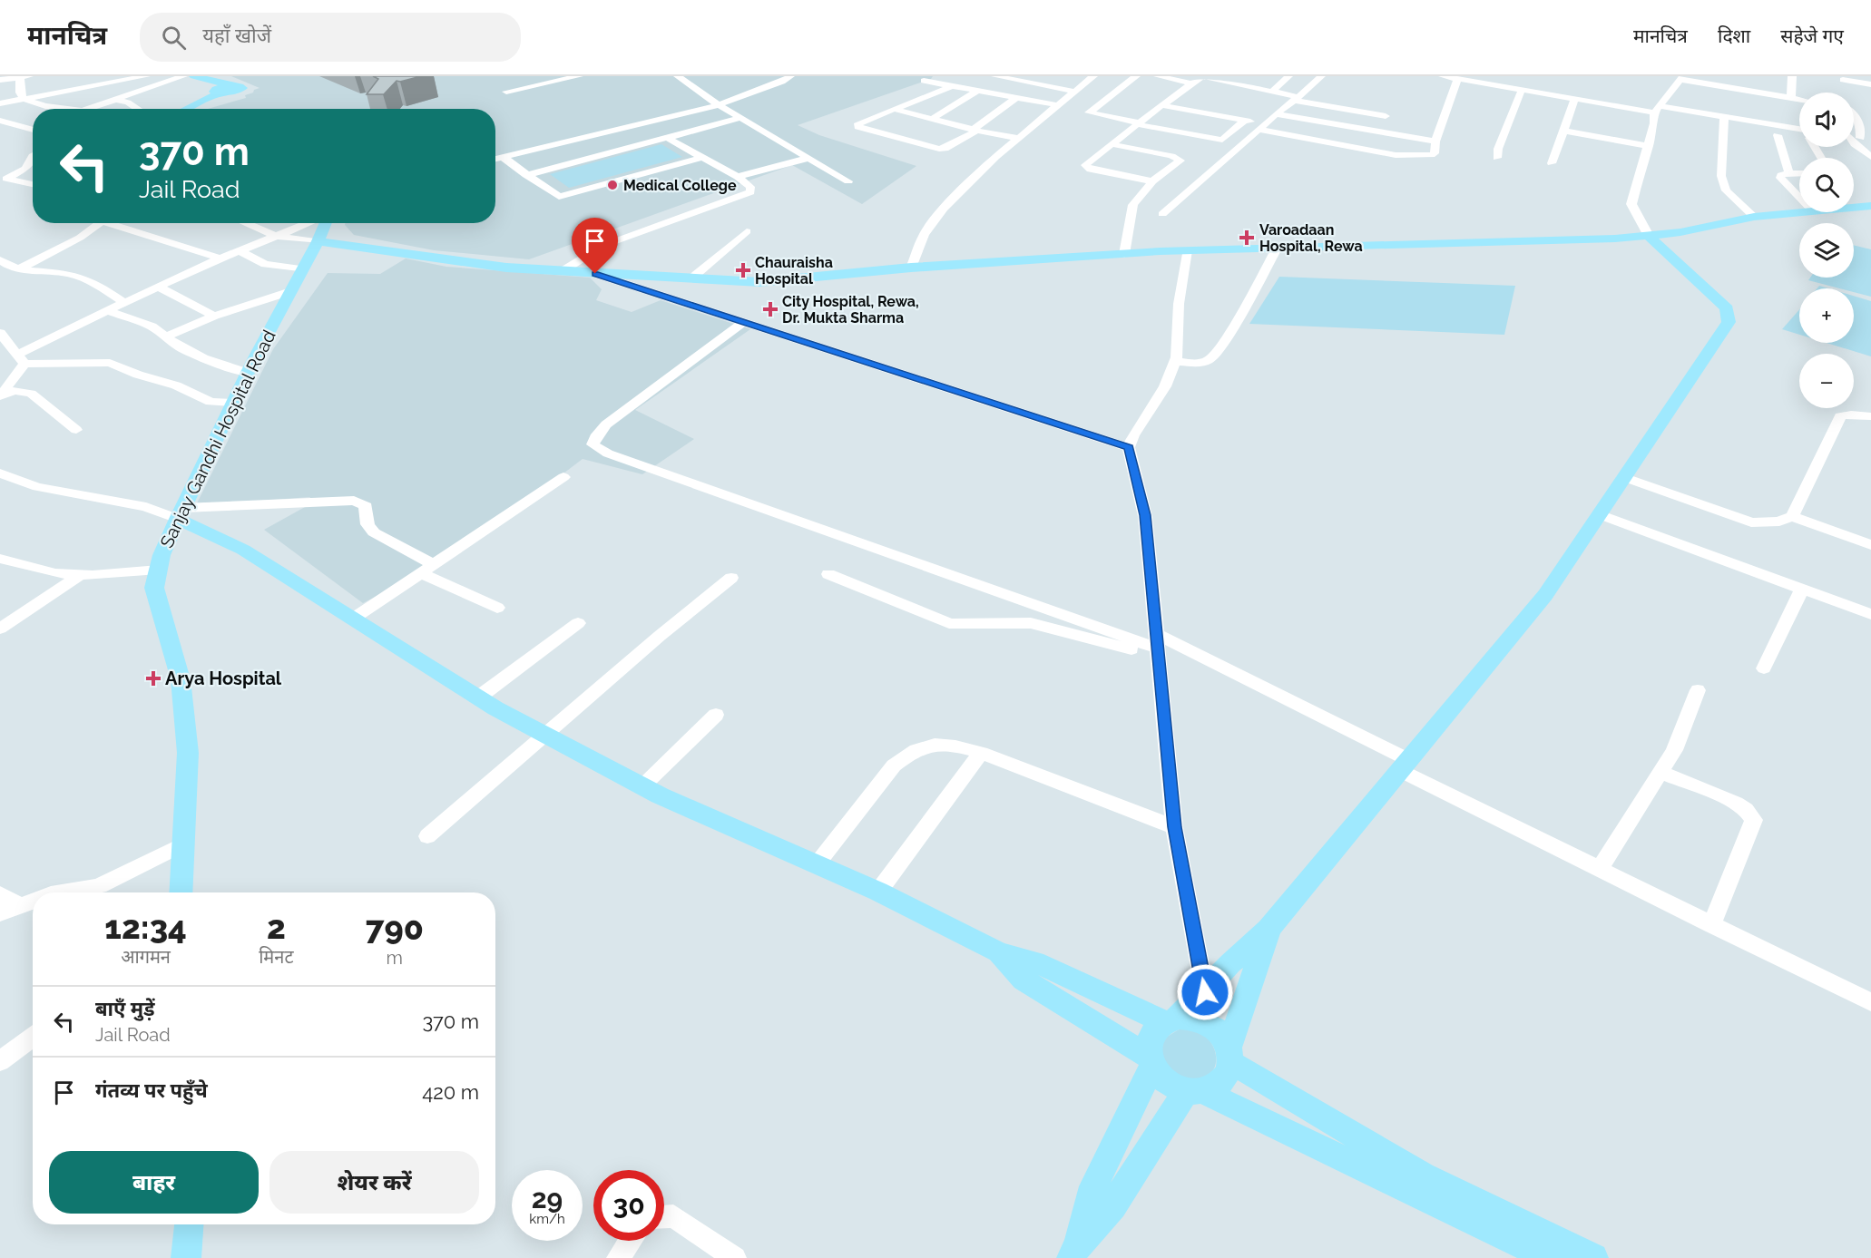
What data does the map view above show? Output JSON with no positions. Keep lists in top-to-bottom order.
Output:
{
  "streets": {
    "main road": ["Sanjay Gandhi Hospital Road"]
  },
  "places": {
    "other": ["Medical College"],
    "health": [
      "Varoadaan Hospital, Rewa",
      "Chauraisha Hospital",
      "City Hospital, Rewa, Dr. Mukta Sharma",
      "Arya Hospital"
    ]
  },
  "page": {
    "header": "मानचित्र",
    "search": "यहाँ खोजें",
    "nav": ["मानचित्र", "दिशा", "सहेजे गए"],
    "map_buttons": ["+", "−"],
    "turn": ["370 m", "Jail Road"],
    "eta": [
      "12:34",
      "आगमन",
      "2",
      "मिनट",
      "790",
      "m"
    ],
    "list": [
      {
        "name": "बाएँ मुड़ें",
        "note": "Jail Road",
        "value": "370 m"
      },
      {
        "name": "गंतव्य पर पहुँचे",
        "value": "420 m"
      }
    ],
    "buttons": ["बाहर", "शेयर करें"],
    "speed": "29 km/h",
    "limit": "30"
  }
}
